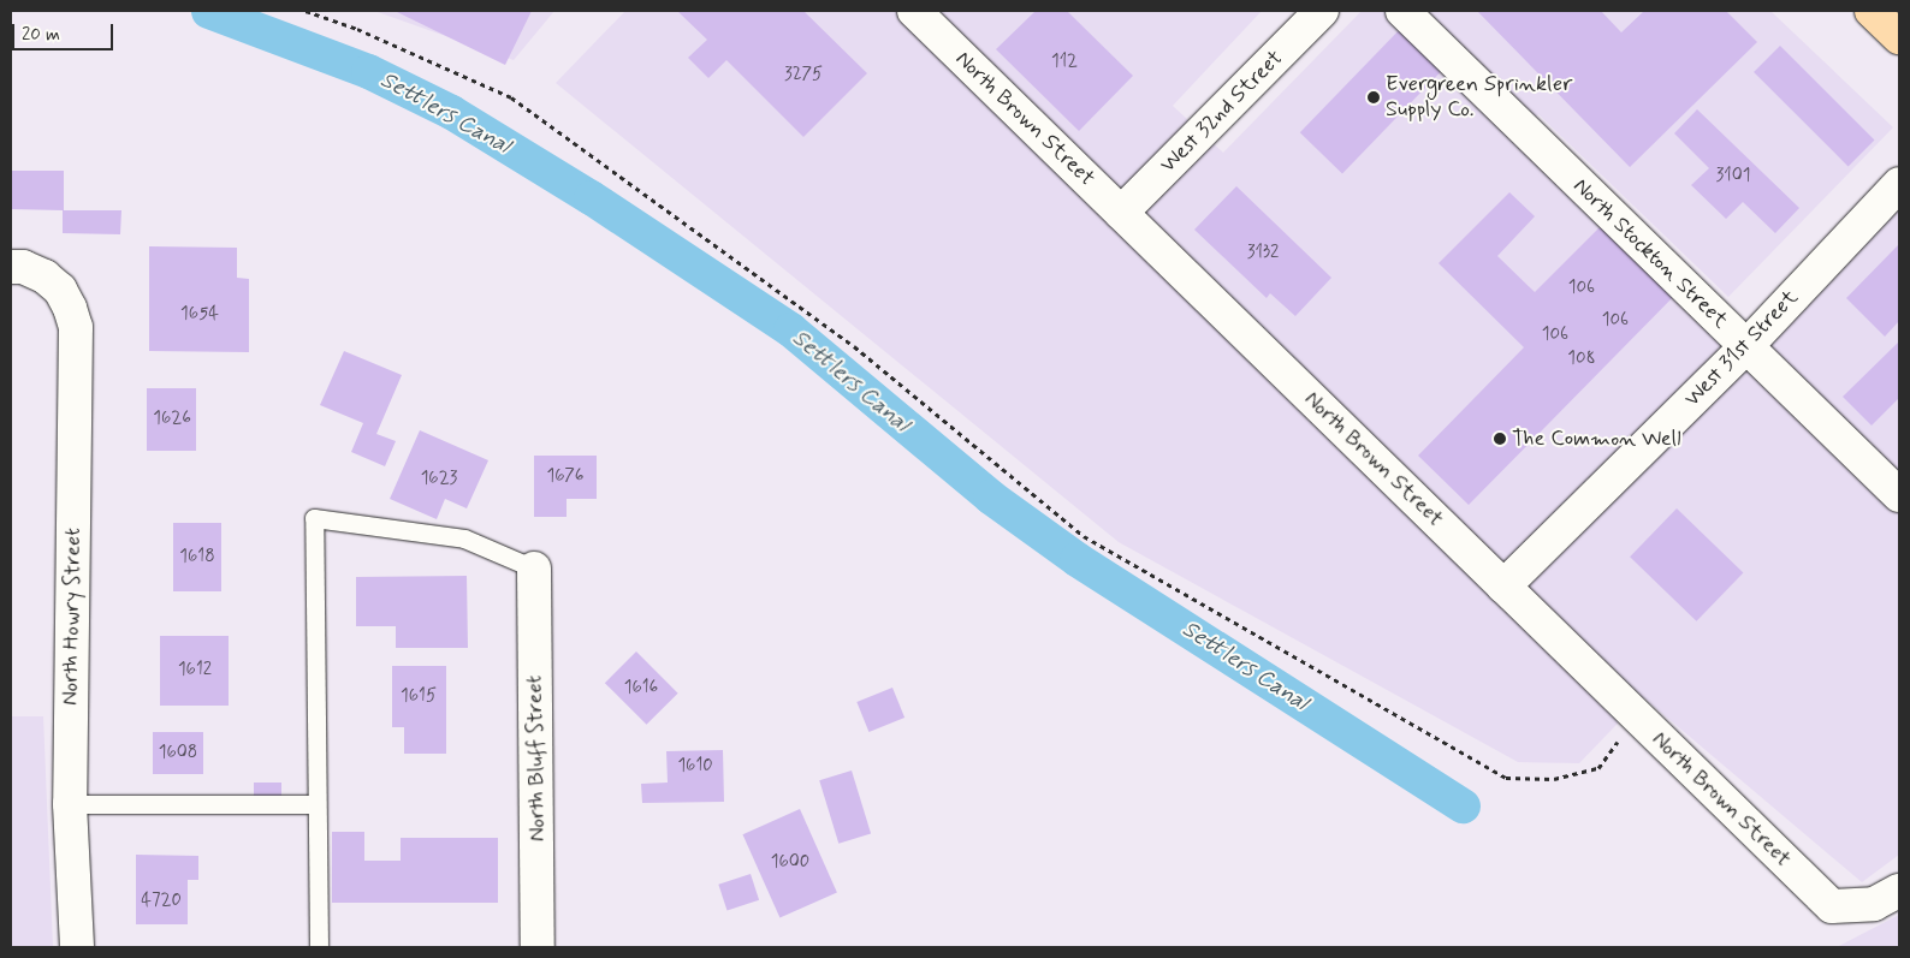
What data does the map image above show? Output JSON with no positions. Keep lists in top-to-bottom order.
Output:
{
  "streets": {
    "street": [
      "West 32nd Street",
      "North Brown Street",
      "North Stockton Street",
      "West 31st Street",
      "North Howry Street",
      "North Bluff Street"
    ]
  },
  "crossings": [
    ["West 32nd Street", "North Brown Street"],
    ["North Brown Street", "West 31st Street"],
    ["North Stockton Street", "West 31st Street"]
  ],
  "water": ["Settlers Canal"],
  "places": ["Evergreen Sprinkler Supply Co.", "The Common Well"],
  "house_numbers": [
    "112",
    "3275",
    "3101",
    "3132",
    "106",
    "1654",
    "106",
    "106",
    "108",
    "1626",
    "1676",
    "1623",
    "1618",
    "1612",
    "1616",
    "1615",
    "1608",
    "1610",
    "1600",
    "4720"
  ],
  "scale_bar": "20 m"
}
